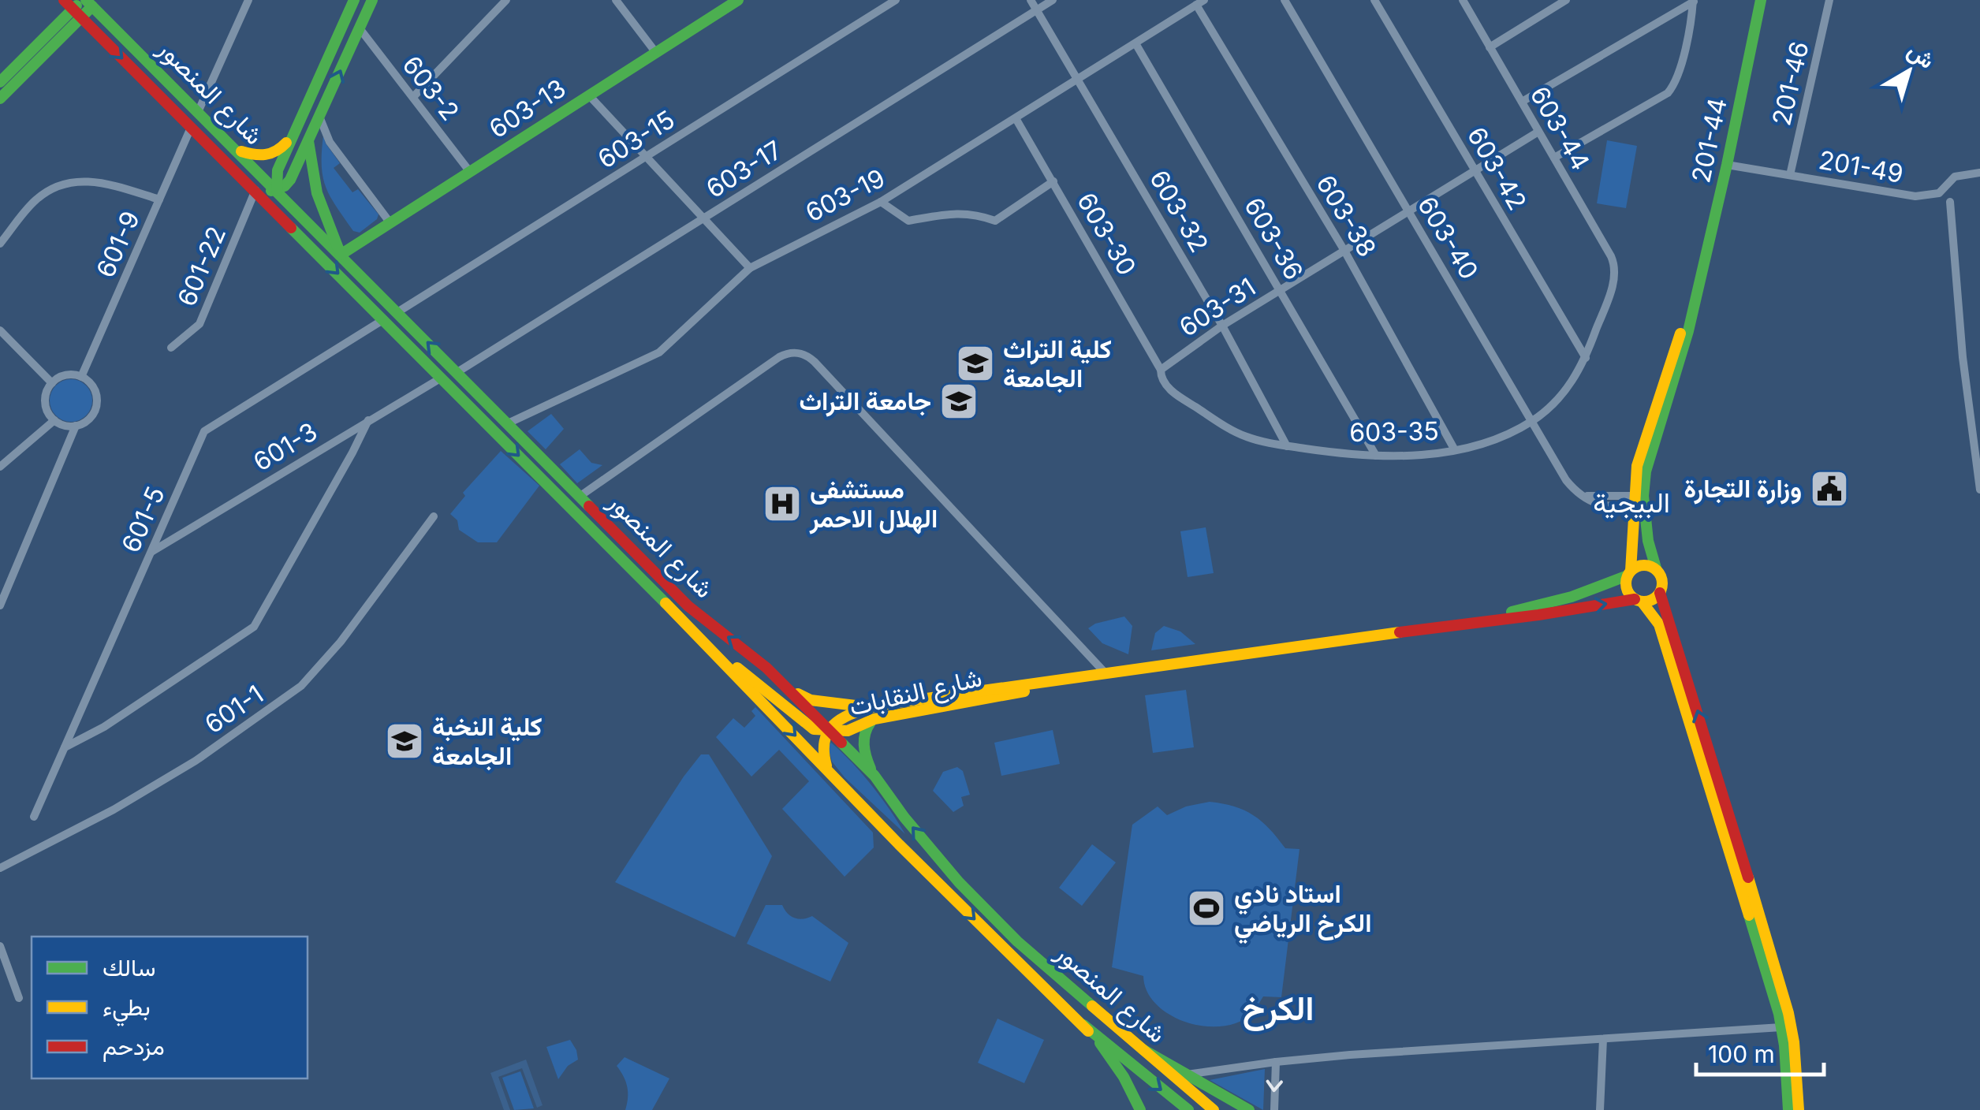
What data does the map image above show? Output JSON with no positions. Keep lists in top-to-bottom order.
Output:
{
  "streets": {
    "main road": [
      "شارع المنصور",
      "603-13",
      "201-44",
      "شارع النقابات"
    ],
    "street": [
      "201-46",
      "603-2",
      "603-44",
      "603-15",
      "201-49",
      "603-42",
      "603-17",
      "603-19",
      "603-32",
      "603-38",
      "603-30",
      "603-40",
      "603-36",
      "601-9",
      "601-22",
      "603-31",
      "603-35",
      "601-3",
      "601-5",
      "601-1"
    ]
  },
  "crossings": [
    ["201-46", "201-49"],
    ["603-2", "603-13"],
    ["شارع المنصور", "603-13"],
    ["شارع المنصور", "603-15"],
    ["شارع المنصور", "603-17"],
    ["شارع المنصور", "603-19"],
    ["شارع المنصور", "601-9"],
    ["شارع المنصور", "601-22"],
    ["شارع المنصور", "601-3"],
    ["شارع المنصور", "601-5"],
    ["شارع المنصور", "شارع النقابات"],
    ["603-44", "603-31"],
    ["603-44", "603-35"],
    ["201-44", "201-49"],
    ["201-44", "603-40"],
    ["201-44", "شارع النقابات"],
    ["603-42", "603-31"],
    ["603-42", "603-35"],
    ["603-17", "603-32"],
    ["603-19", "603-32"],
    ["603-19", "603-38"],
    ["603-19", "603-30"],
    ["603-19", "603-36"],
    ["603-32", "603-31"],
    ["603-32", "603-35"],
    ["603-38", "603-31"],
    ["603-38", "603-35"],
    ["603-30", "603-31"],
    ["603-30", "603-35"],
    ["603-40", "603-31"],
    ["603-40", "603-35"],
    ["603-36", "603-31"],
    ["603-36", "603-35"],
    ["603-31", "603-35"],
    ["601-3", "601-5"]
  ],
  "districts": ["البيجية", "الكرخ"],
  "places": {
    "school or university": ["كلية التراث الجامعة", "جامعة التراث", "كلية النخبة الجامعة"],
    "public building": ["وزارة التجارة"],
    "hospital": ["مستشفى الهلال الاحمر"],
    "sports": ["استاد نادي الكرخ الرياضي"]
  },
  "legend": ["سالك", "بطيء", "مزدحم"],
  "scale_bar": "100 m",
  "north": "top right"
}
